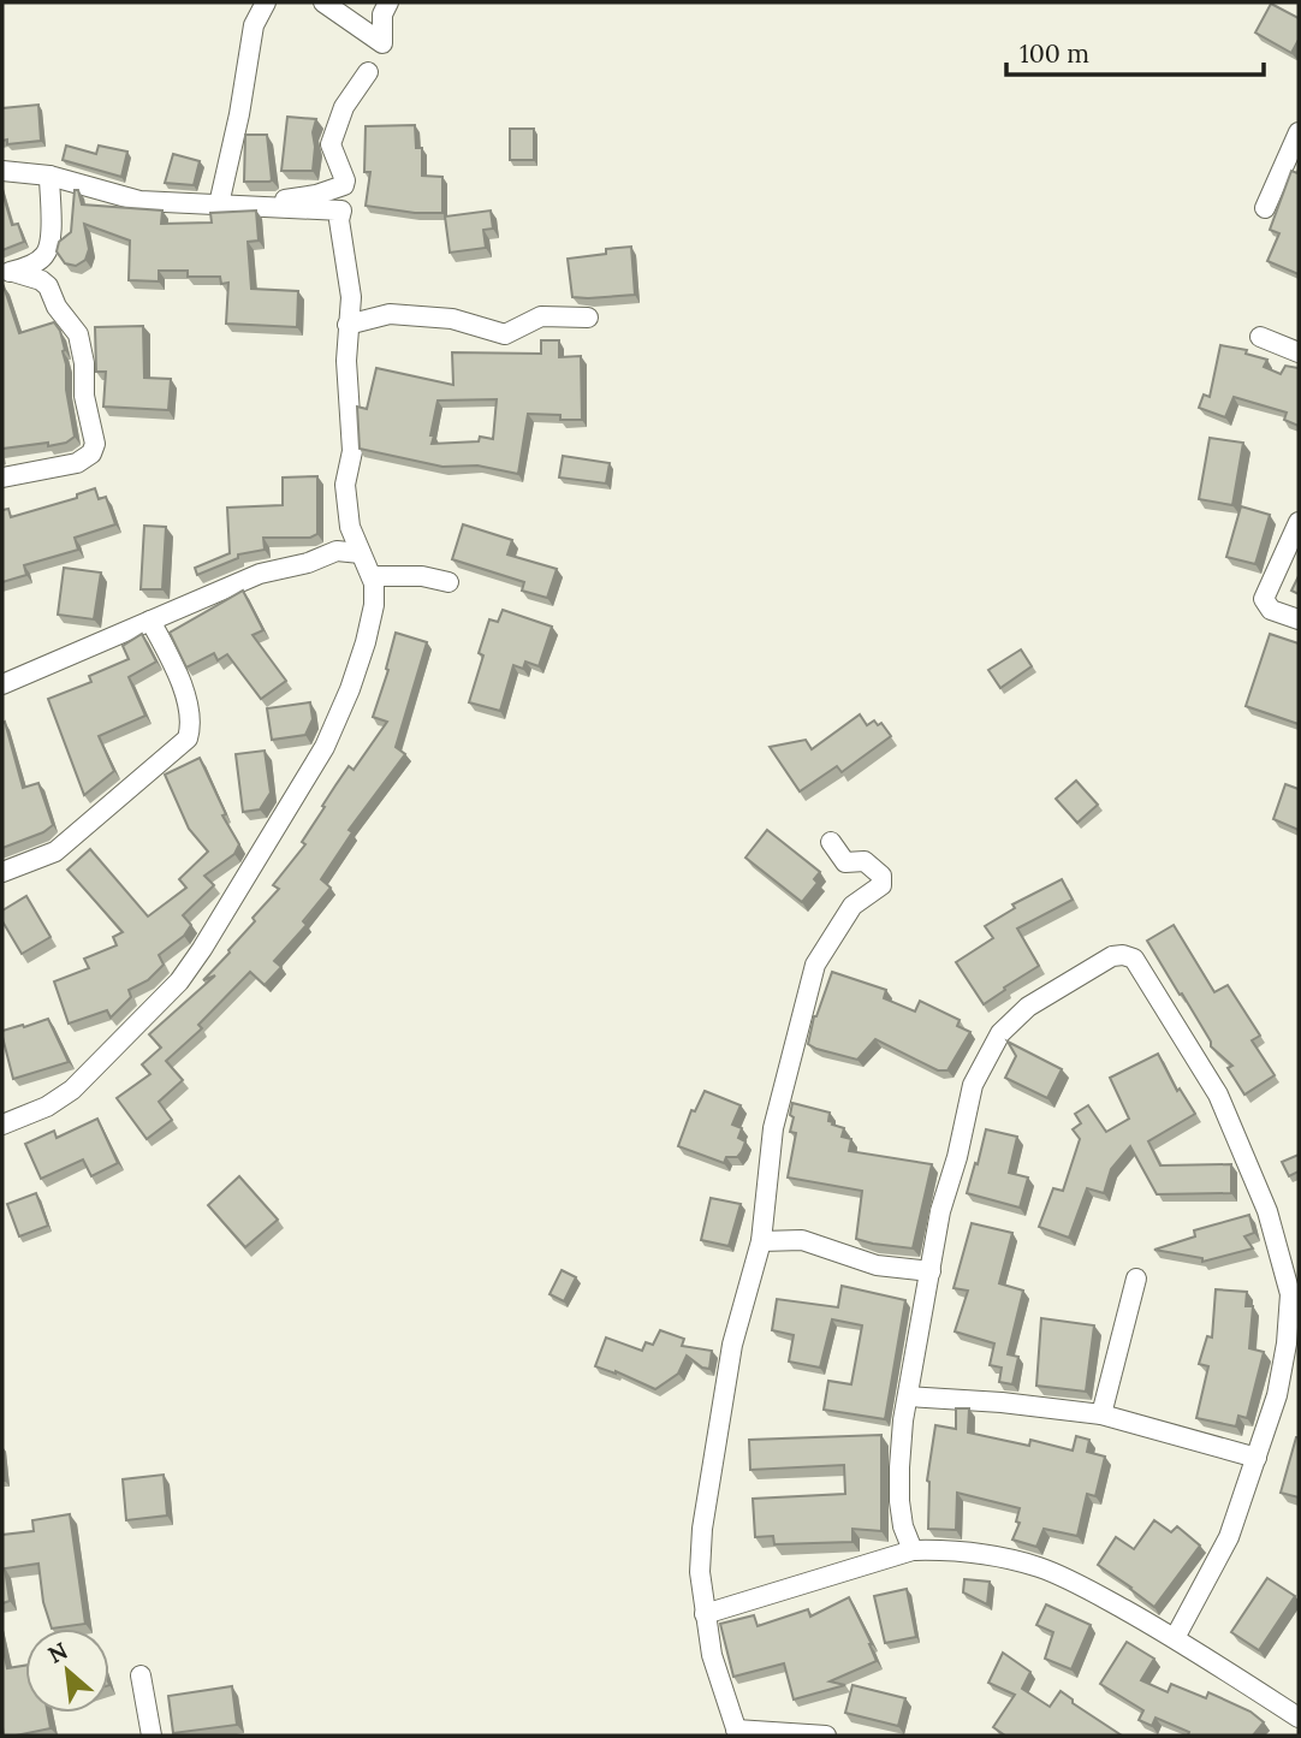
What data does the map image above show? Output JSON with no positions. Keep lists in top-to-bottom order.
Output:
{
  "scale_bar": "100 m",
  "north": "top left"
}
